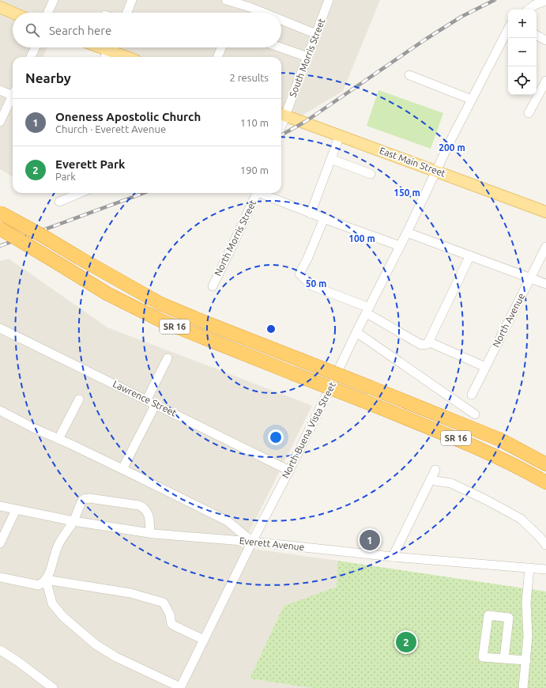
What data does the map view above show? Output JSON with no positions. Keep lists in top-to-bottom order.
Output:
{
  "streets": {
    "highway": ["SR 16"],
    "main road": ["East Main Street"],
    "street": [
      "South Morris Street",
      "North Morris Street",
      "North Avenue",
      "Lawrence Street",
      "North Buena Vista Street",
      "Everett Avenue"
    ]
  },
  "crossings": [
    ["South Morris Street", "East Main Street"],
    ["East Main Street", "North Buena Vista Street"],
    ["Lawrence Street", "North Buena Vista Street"],
    ["North Buena Vista Street", "Everett Avenue"]
  ],
  "page": {
    "map_buttons": ["+", "−"],
    "search": "Search here",
    "heading": ["Nearby", "2 results"],
    "list": [
      {
        "mark": "1",
        "name": "Oneness Apostolic Church",
        "note": "Church · Everett Avenue",
        "value": "110 m"
      },
      {
        "mark": "2",
        "name": "Everett Park",
        "note": "Park",
        "value": "190 m"
      }
    ],
    "pins": ["1", "2"]
  },
  "rings": [
    "200 m",
    "150 m",
    "100 m",
    "50 m"
  ]
}
